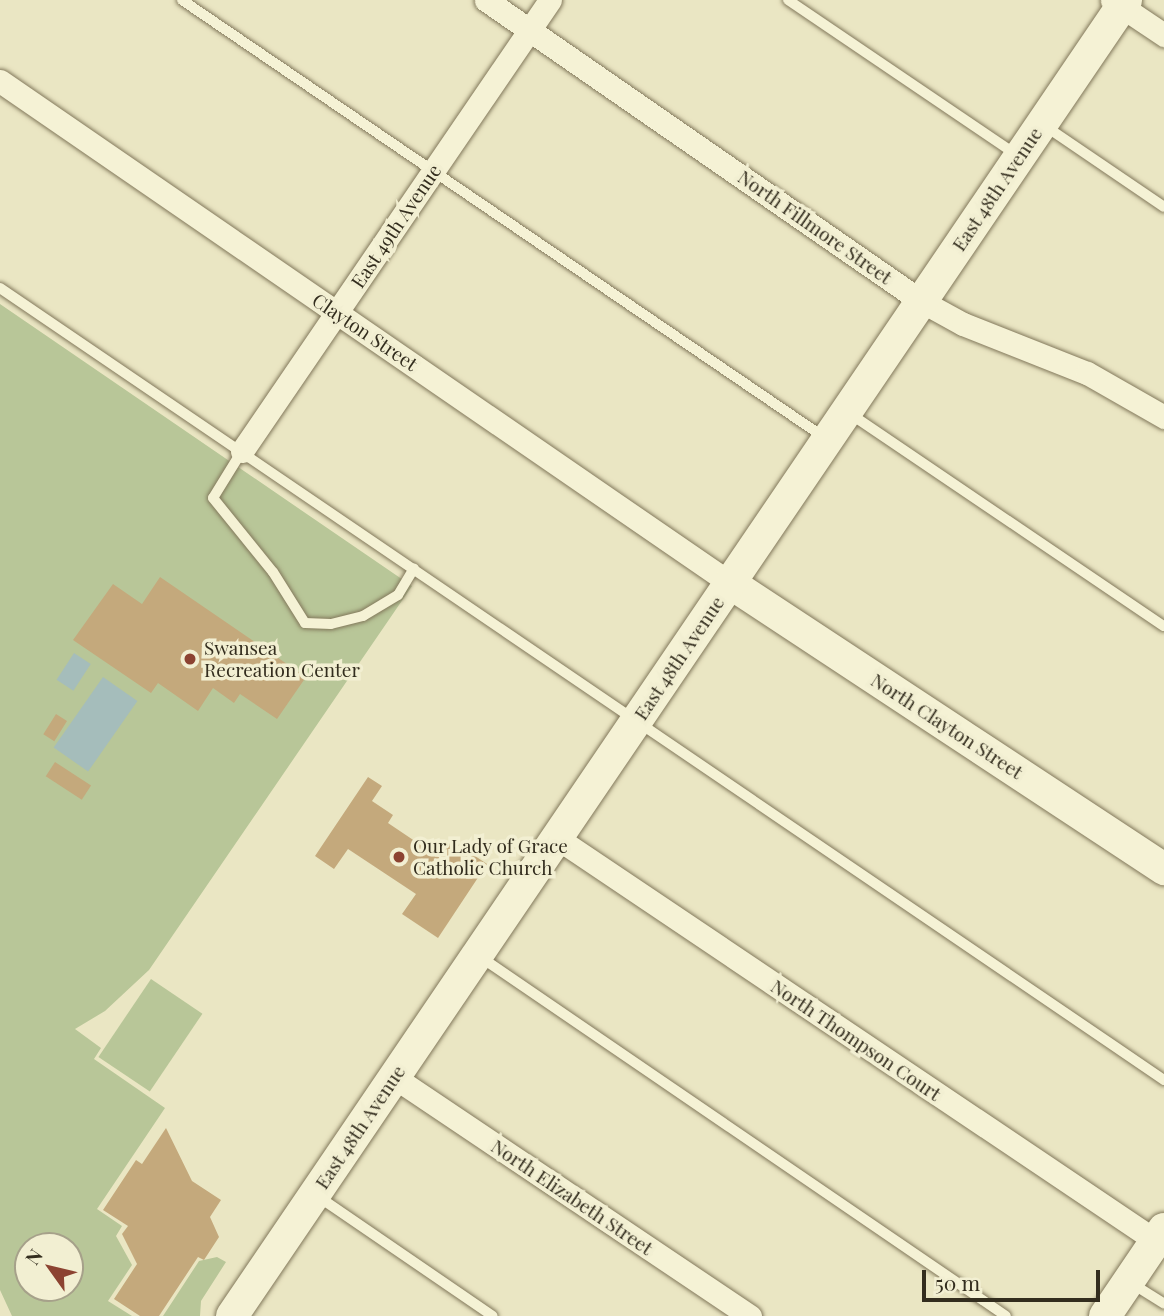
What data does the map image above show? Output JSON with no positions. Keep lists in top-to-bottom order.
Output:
{
  "streets": {
    "street": [
      "East 48th Avenue",
      "East 49th Avenue",
      "North Fillmore Street",
      "Clayton Street",
      "North Clayton Street",
      "North Thompson Court",
      "North Elizabeth Street"
    ]
  },
  "crossings": [
    ["East 48th Avenue", "North Fillmore Street"],
    ["East 48th Avenue", "Clayton Street"],
    ["East 48th Avenue", "North Clayton Street"],
    ["East 48th Avenue", "North Thompson Court"],
    ["East 48th Avenue", "North Elizabeth Street"],
    ["East 49th Avenue", "North Fillmore Street"],
    ["East 49th Avenue", "Clayton Street"],
    ["Clayton Street", "North Clayton Street"]
  ],
  "places": ["Swansea Recreation Center", "Our Lady of Grace Catholic Church"],
  "scale_bar": "50 m",
  "north": "top left"
}
